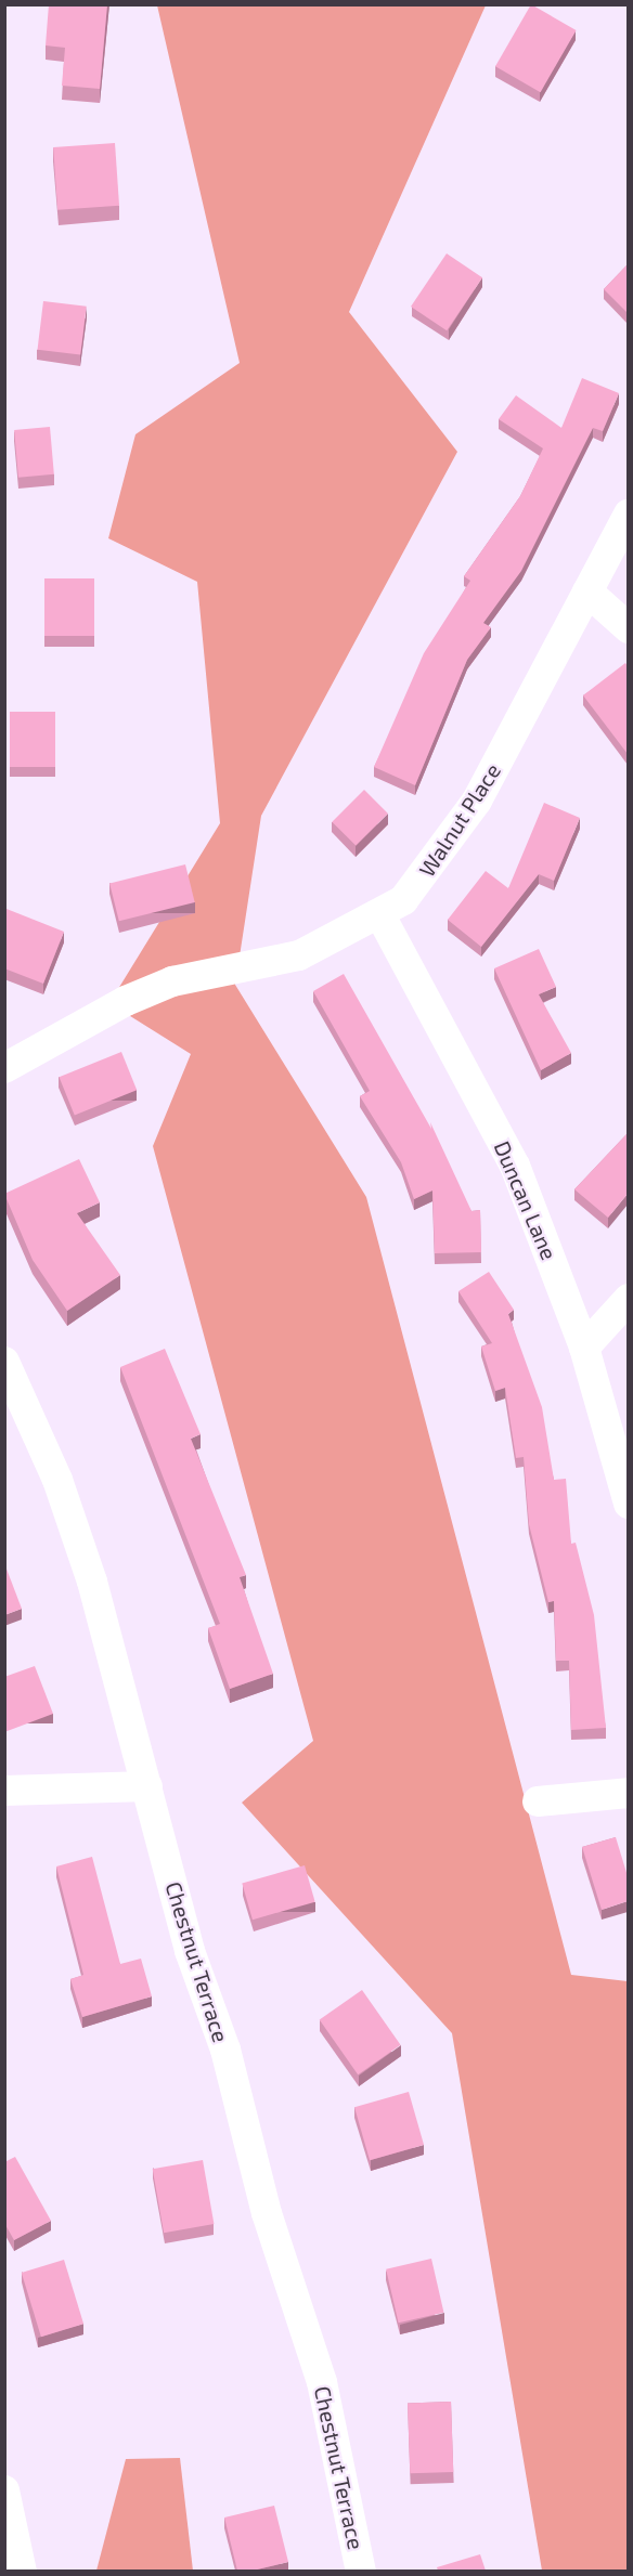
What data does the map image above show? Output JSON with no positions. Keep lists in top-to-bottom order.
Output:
{
  "streets": {
    "street": ["Walnut Place", "Duncan Lane", "Chestnut Terrace"]
  },
  "crossings": [
    ["Walnut Place", "Duncan Lane"]
  ]
}
